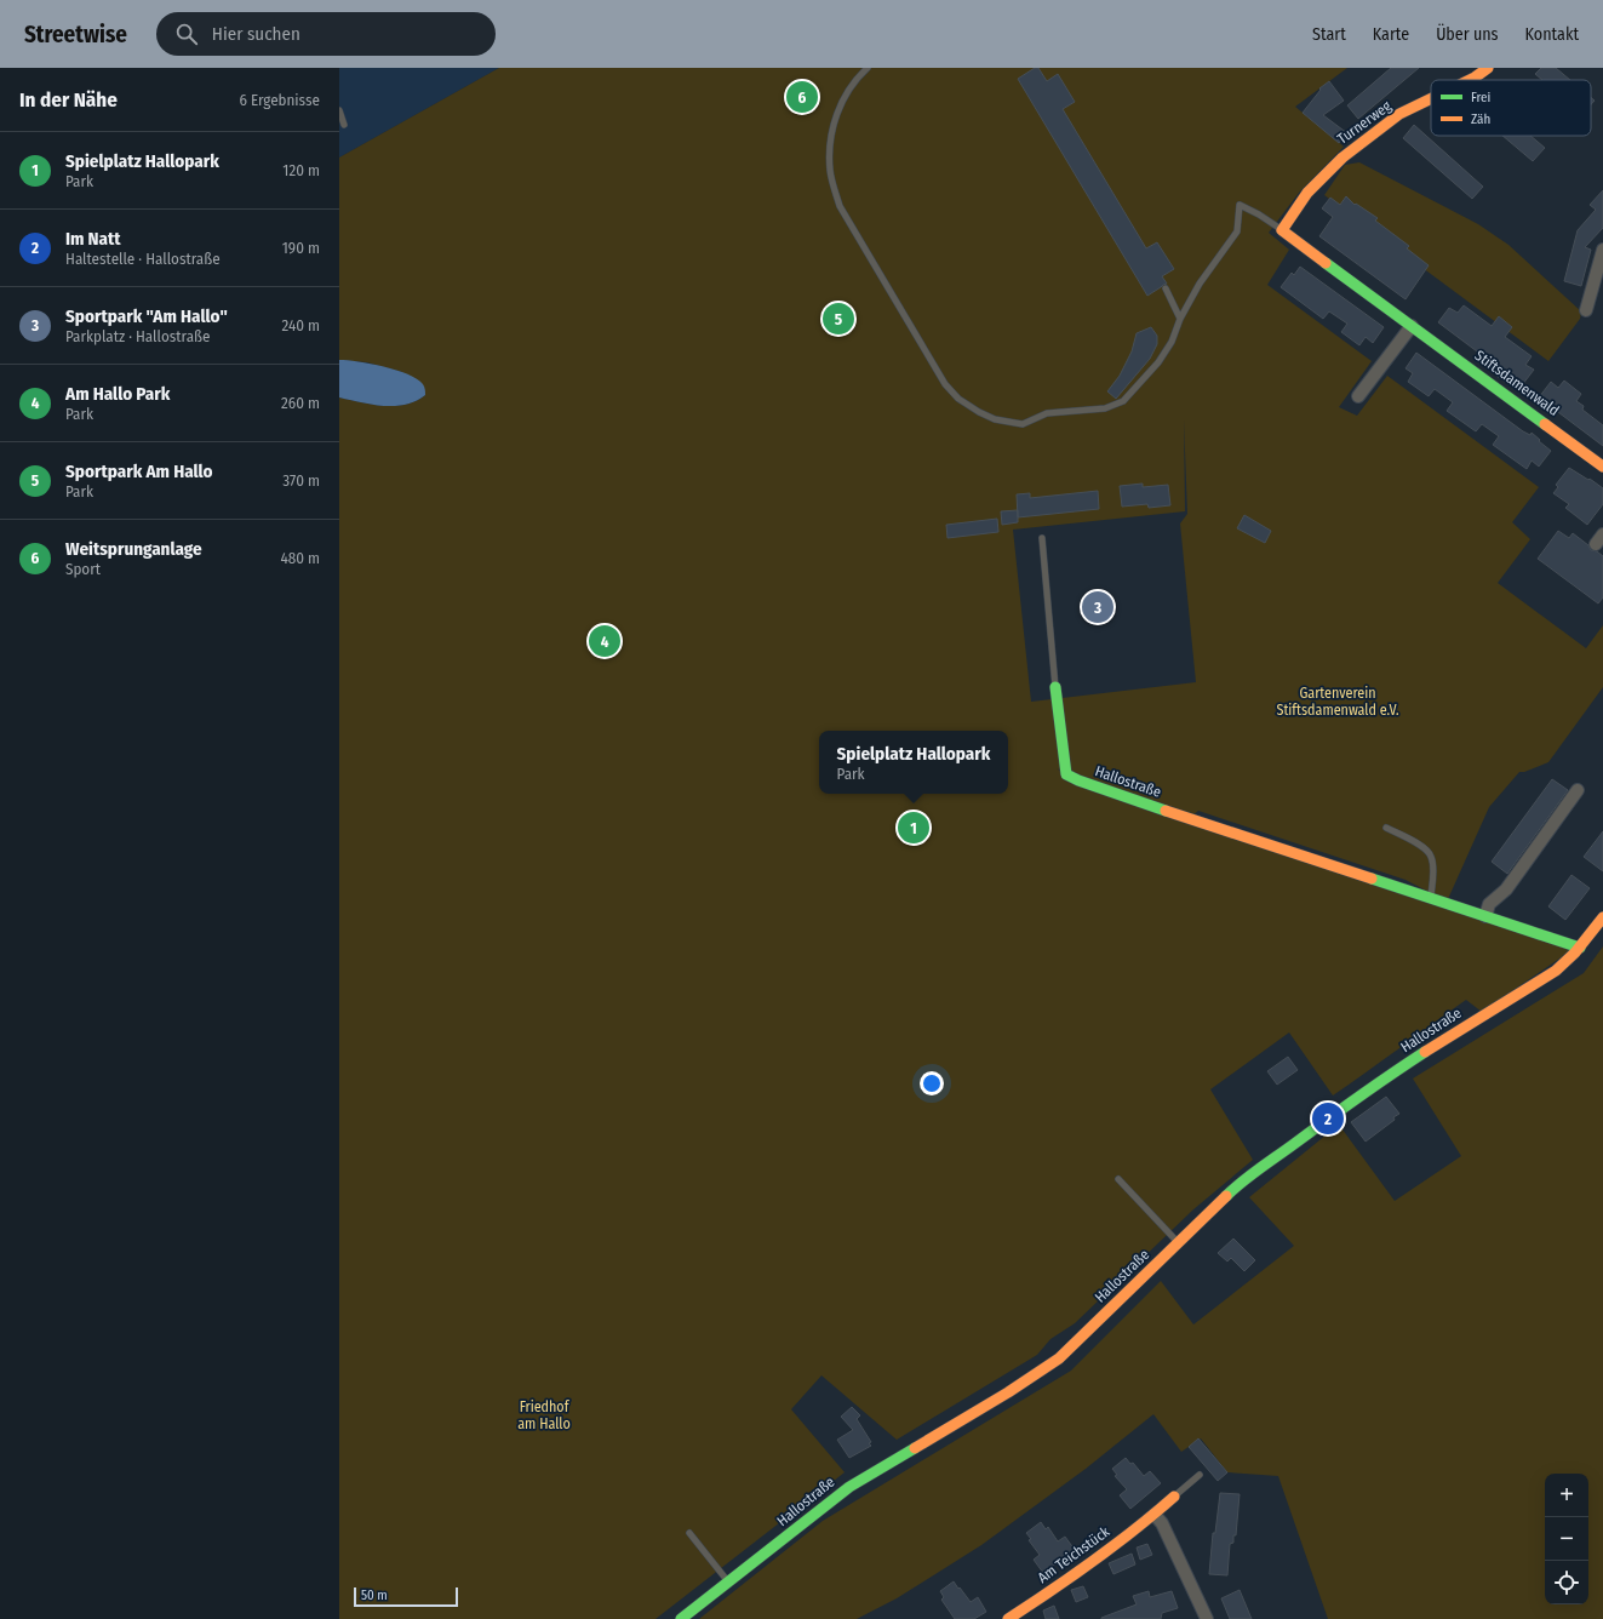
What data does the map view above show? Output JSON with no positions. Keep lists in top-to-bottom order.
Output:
{
  "streets": {
    "street": [
      "Turnerweg",
      "Stiftsdamenwald",
      "Hallostraße",
      "Am Teichstück"
    ]
  },
  "crossings": [
    ["Turnerweg", "Stiftsdamenwald"]
  ],
  "parks": ["Gartenverein Stiftsdamenwald e.V.", "Friedhof am Hallo"],
  "legend": ["Frei", "Zäh"],
  "scale_bar": "50 m",
  "page": {
    "header": "Streetwise",
    "search": "Hier suchen",
    "nav": [
      "Start",
      "Karte",
      "Über uns",
      "Kontakt"
    ],
    "heading": ["In der Nähe", "6 Ergebnisse"],
    "pins": [
      "6",
      "5",
      "3",
      "4",
      "1",
      "2"
    ],
    "list": [
      {
        "mark": "1",
        "name": "Spielplatz Hallopark",
        "note": "Park",
        "value": "120 m"
      },
      {
        "mark": "2",
        "name": "Im Natt",
        "note": "Haltestelle · Hallostraße",
        "value": "190 m"
      },
      {
        "mark": "3",
        "name": "Sportpark \"Am Hallo\"",
        "note": "Parkplatz · Hallostraße",
        "value": "240 m"
      },
      {
        "mark": "4",
        "name": "Am Hallo Park",
        "note": "Park",
        "value": "260 m"
      },
      {
        "mark": "5",
        "name": "Sportpark Am Hallo",
        "note": "Park",
        "value": "370 m"
      },
      {
        "mark": "6",
        "name": "Weitsprunganlage",
        "note": "Sport",
        "value": "480 m"
      }
    ],
    "popup": ["Spielplatz Hallopark", "Park"],
    "map_buttons": ["+", "−"],
    "scale": "50 m"
  }
}
